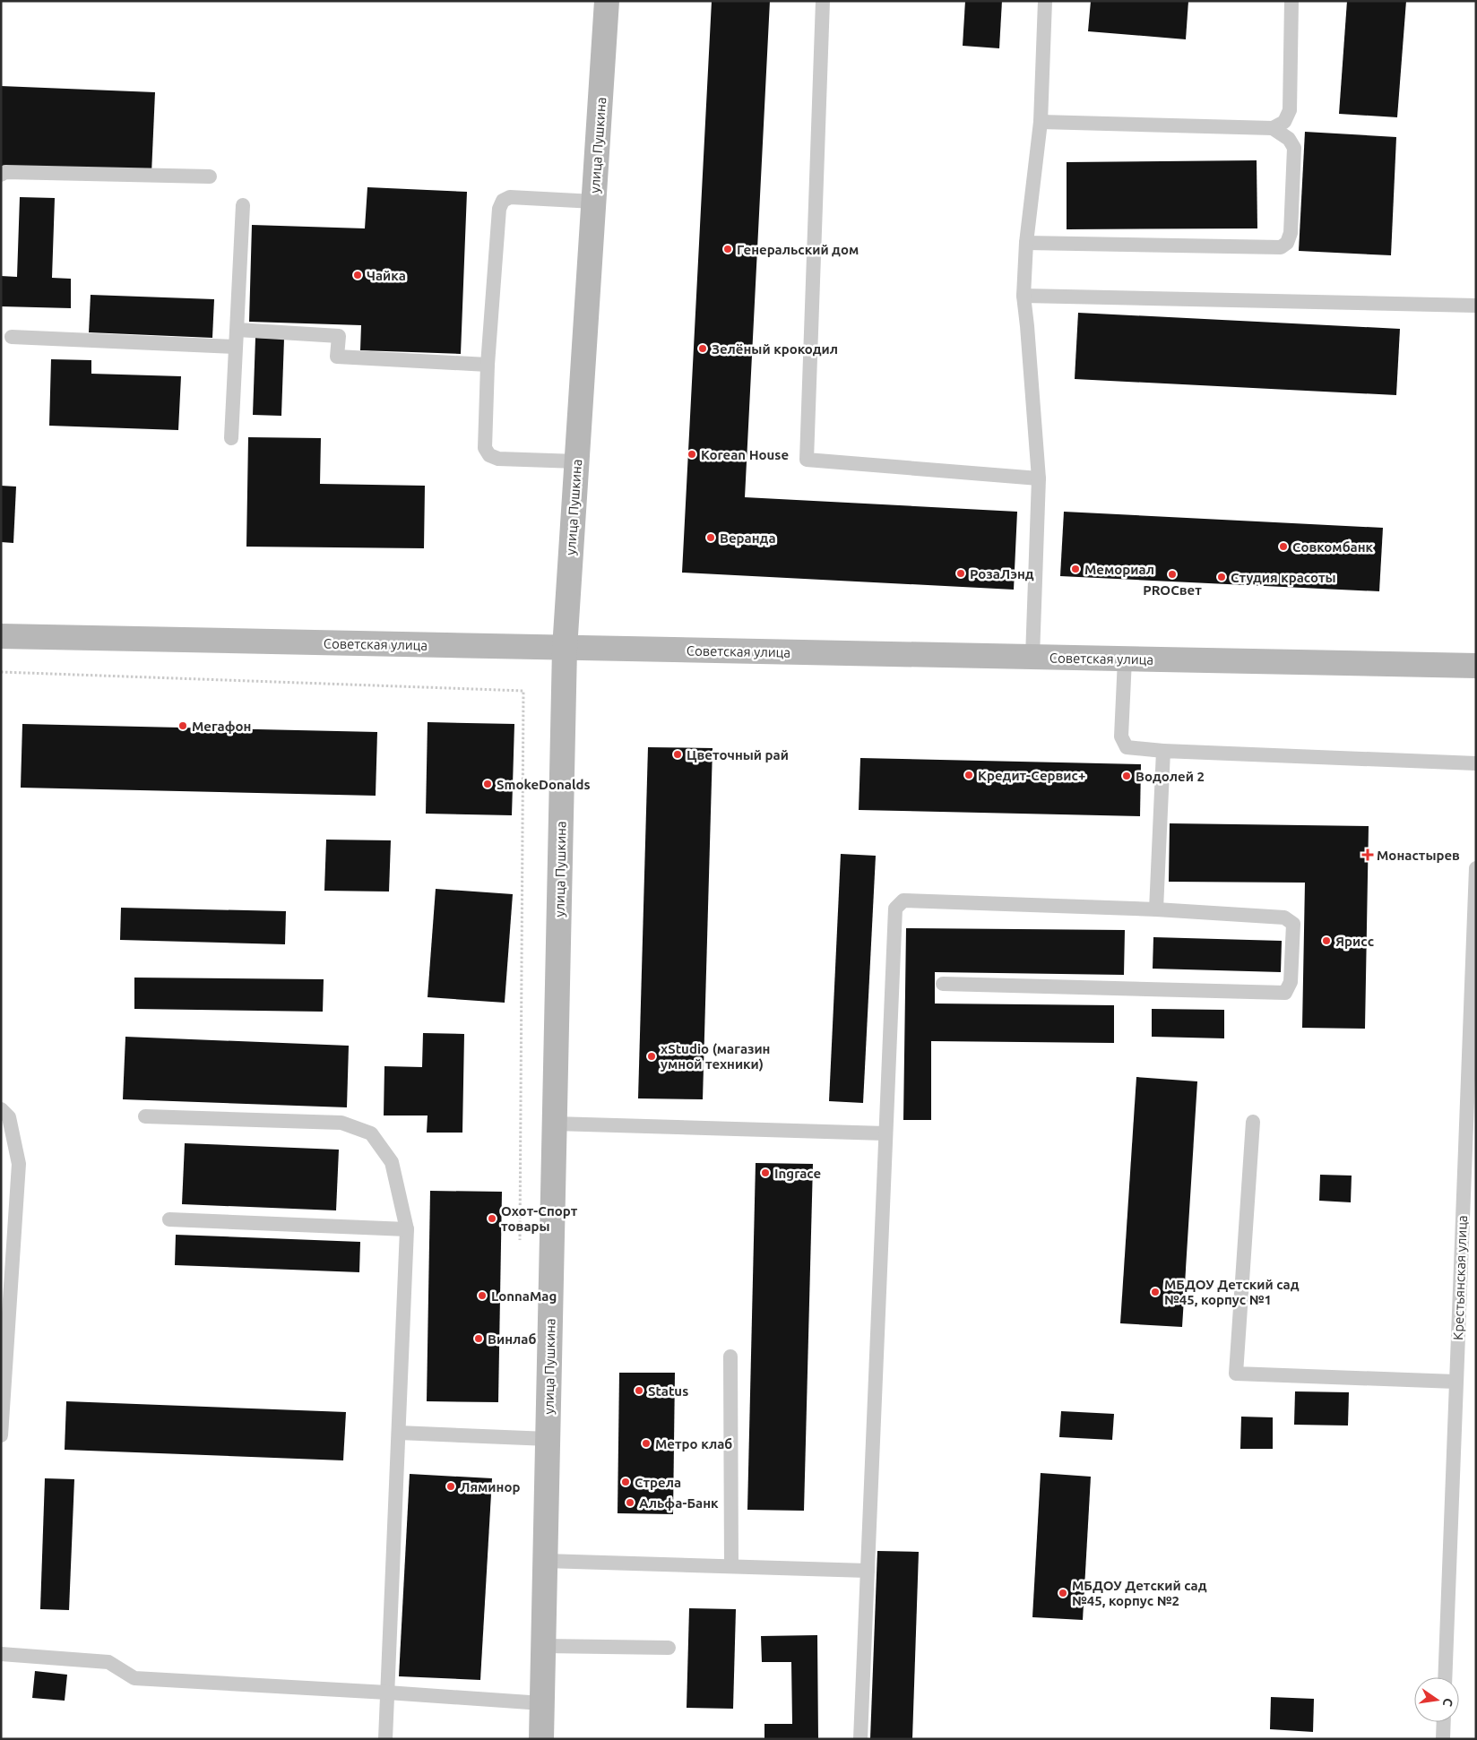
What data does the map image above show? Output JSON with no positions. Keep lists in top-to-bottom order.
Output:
{
  "streets": {
    "main road": ["улица Пушкина", "Советская улица"],
    "lane": ["Крестьянская улица"]
  },
  "crossings": [
    ["улица Пушкина", "Советская улица"]
  ],
  "places": {
    "other": [
      "Генеральский дом",
      "Чайка",
      "Зелёный крокодил",
      "Korean House",
      "Веранда",
      "Совкомбанк",
      "Мемориал",
      "РозаЛэнд",
      "PROСвет",
      "Студия красоты",
      "Мегафон",
      "Цветочный рай",
      "Кредит-Сервис+",
      "Водолей 2",
      "SmokeDonalds",
      "Ярисс",
      "xStudio (магазин умной техники)",
      "Ingrace",
      "Охот-Спорт товары",
      "МБДОУ Детский сад №45, корпус №1",
      "LonnaMag",
      "Винлаб",
      "Status",
      "Метро клаб",
      "Стрела",
      "Ляминор",
      "Альфа-Банк",
      "МБДОУ Детский сад №45, корпус №2"
    ],
    "health": ["Монастырев"]
  },
  "north": "right"
}
